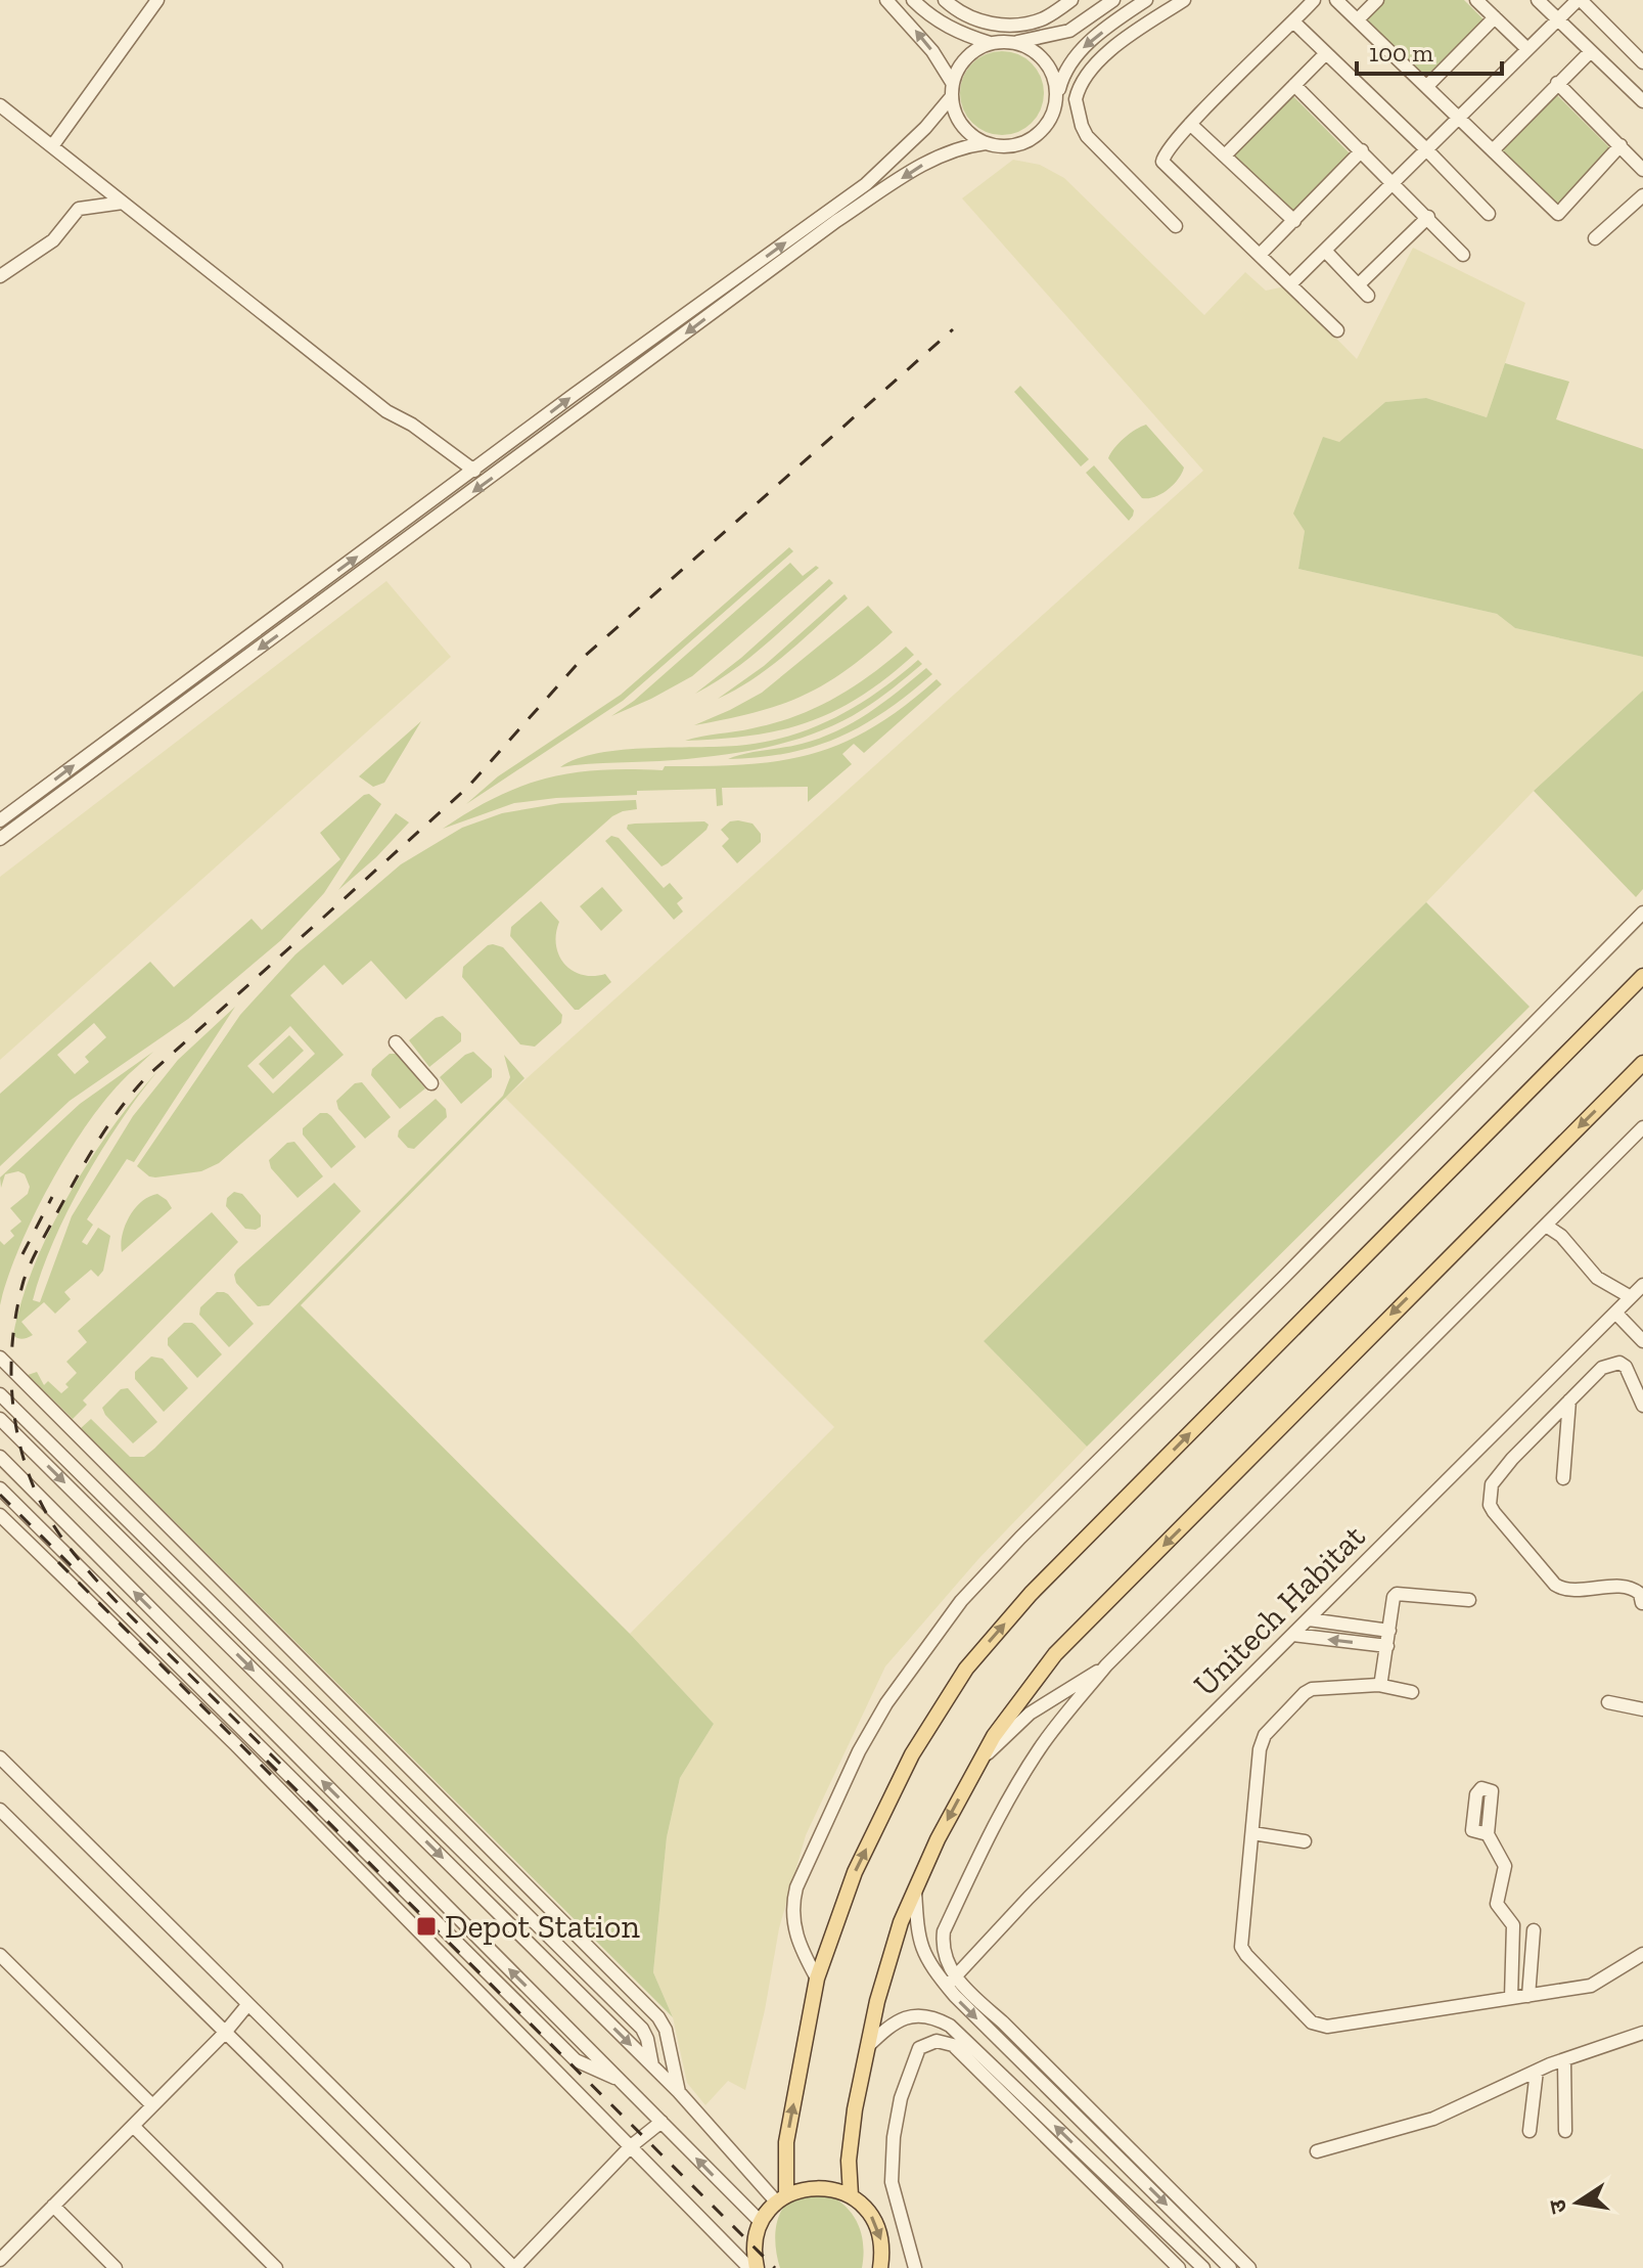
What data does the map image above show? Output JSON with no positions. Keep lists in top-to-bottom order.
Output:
{
  "streets": {
    "street": ["Unitech Habitat"]
  },
  "places": {
    "transit": ["Depot Station"]
  },
  "scale_bar": "100 m",
  "north": "left"
}
